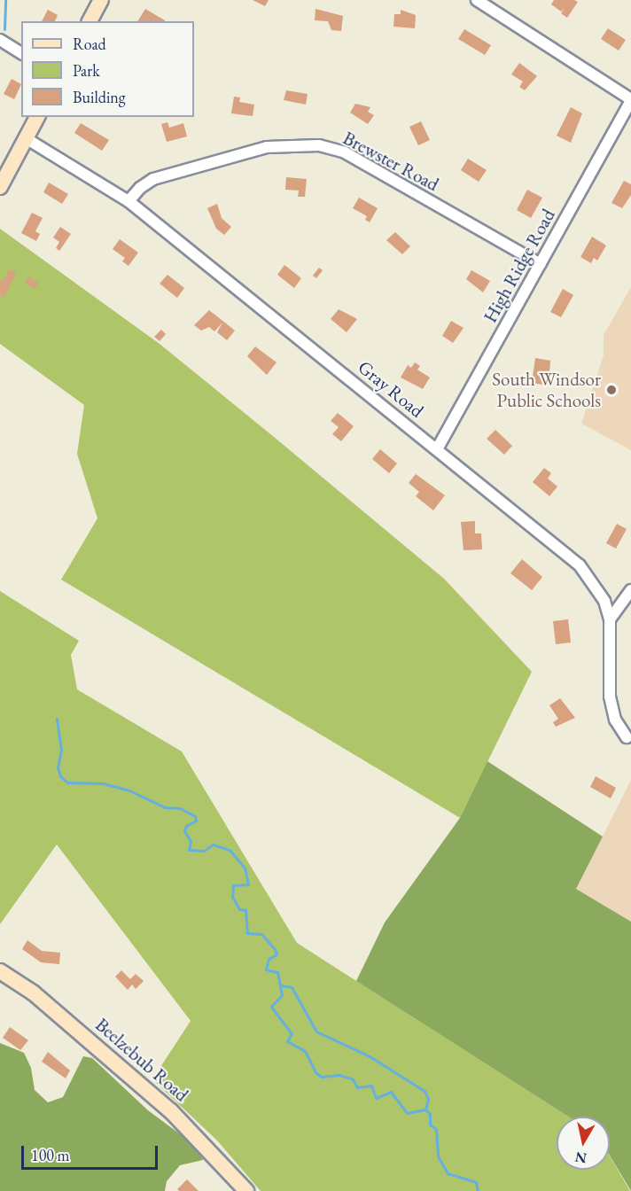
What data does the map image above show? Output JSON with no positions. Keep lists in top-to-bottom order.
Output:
{
  "streets": {
    "street": [
      "Brewster Road",
      "High Ridge Road",
      "Gray Road",
      "Beelzebub Road"
    ]
  },
  "crossings": [
    ["Brewster Road", "High Ridge Road"],
    ["Brewster Road", "Gray Road"],
    ["High Ridge Road", "Gray Road"]
  ],
  "places": ["South Windsor Public Schools"],
  "legend": ["Road", "Park", "Building"],
  "scale_bar": "100 m",
  "north": "bottom"
}
